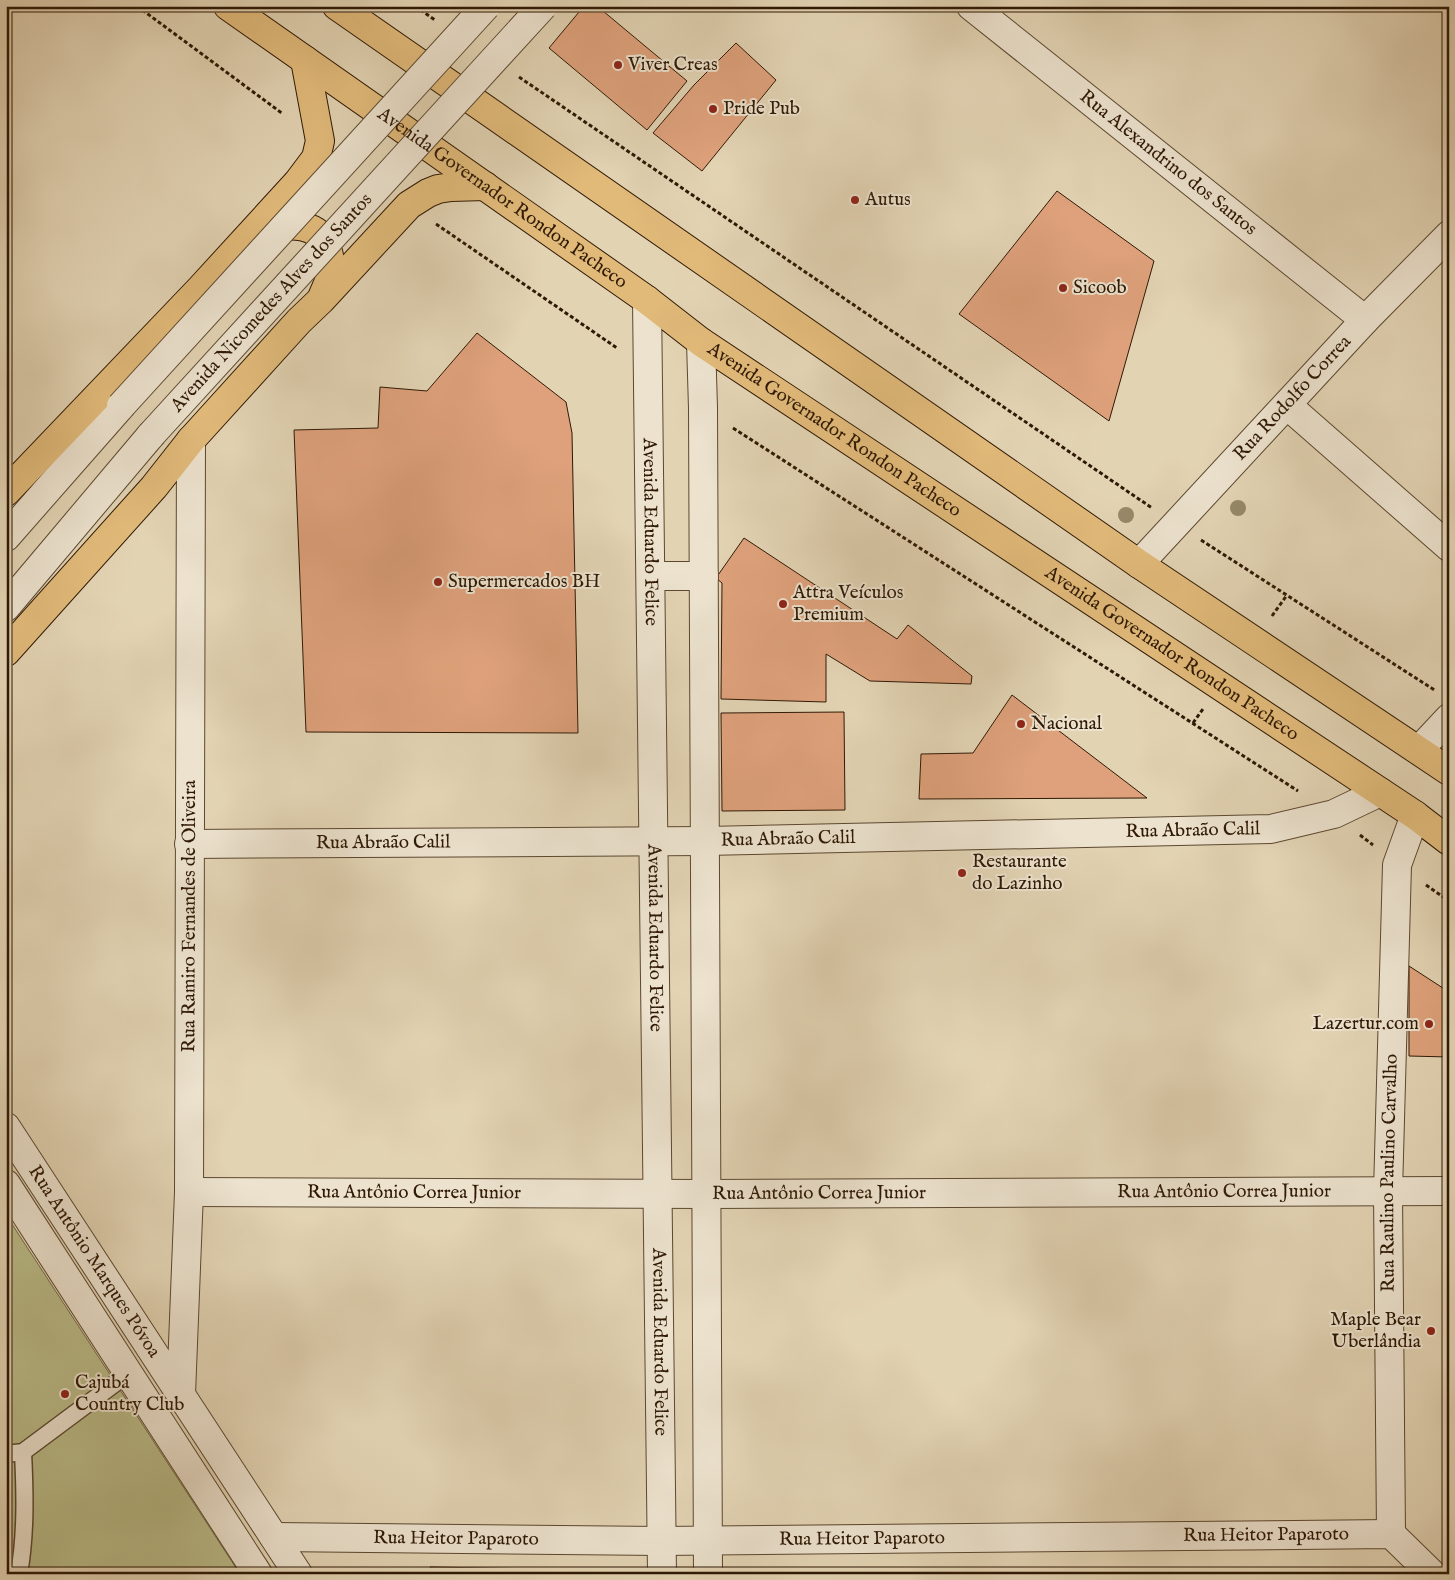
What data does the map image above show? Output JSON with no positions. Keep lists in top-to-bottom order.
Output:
{
  "streets": {
    "main road": ["Avenida Governador Rondon Pacheco", "Avenida Nicomedes Alves dos Santos"],
    "street": [
      "Rua Alexandrino dos Santos",
      "Rua Rodolfo Correa",
      "Avenida Eduardo Felice",
      "Rua Abraão Calil",
      "Rua Ramiro Fernandes de Oliveira",
      "Rua Raulino Paulino Carvalho",
      "Rua Antônio Correa Junior",
      "Rua Antônio Marques Póvoa",
      "Rua Heitor Paparoto"
    ]
  },
  "crossings": [
    ["Rua Alexandrino dos Santos", "Rua Rodolfo Correa"],
    ["Avenida Governador Rondon Pacheco", "Avenida Nicomedes Alves dos Santos"],
    ["Avenida Governador Rondon Pacheco", "Avenida Eduardo Felice"],
    ["Avenida Governador Rondon Pacheco", "Rua Abraão Calil"],
    ["Avenida Governador Rondon Pacheco", "Rua Raulino Paulino Carvalho"],
    ["Avenida Nicomedes Alves dos Santos", "Rua Ramiro Fernandes de Oliveira"],
    ["Avenida Eduardo Felice", "Rua Abraão Calil"],
    ["Avenida Eduardo Felice", "Rua Antônio Correa Junior"],
    ["Avenida Eduardo Felice", "Rua Heitor Paparoto"],
    ["Rua Abraão Calil", "Rua Ramiro Fernandes de Oliveira"],
    ["Rua Ramiro Fernandes de Oliveira", "Rua Antônio Correa Junior"],
    ["Rua Ramiro Fernandes de Oliveira", "Rua Antônio Marques Póvoa"],
    ["Rua Raulino Paulino Carvalho", "Rua Antônio Correa Junior"],
    ["Rua Raulino Paulino Carvalho", "Rua Heitor Paparoto"],
    ["Rua Antônio Marques Póvoa", "Rua Heitor Paparoto"]
  ],
  "places": [
    "Viver Creas",
    "Pride Pub",
    "Autus",
    "Sicoob",
    "Supermercados BH",
    "Attra Veículos Premium",
    "Nacional",
    "Restaurante do Lazinho",
    "Lazertur.com",
    "Maple Bear Uberlândia",
    "Cajubá Country Club"
  ]
}
